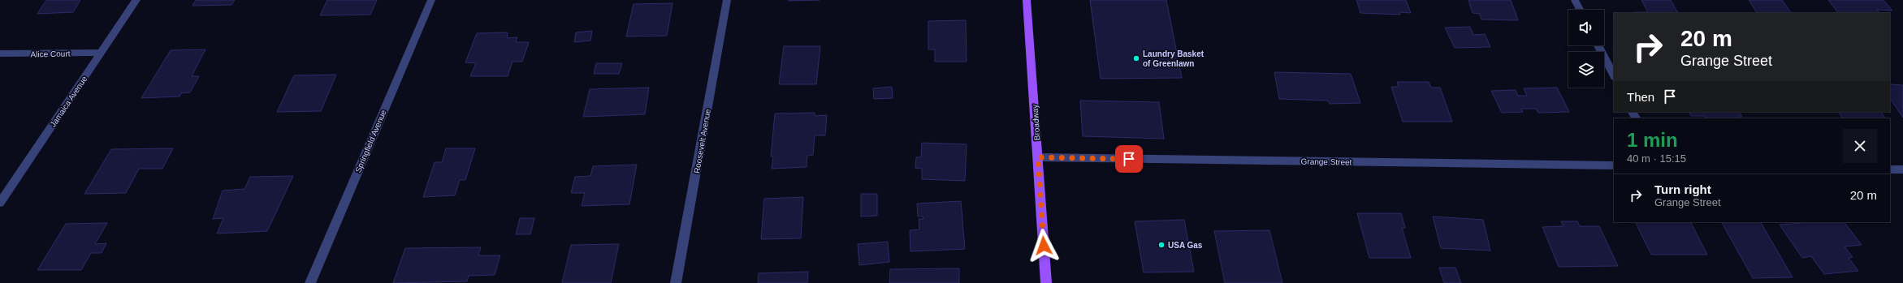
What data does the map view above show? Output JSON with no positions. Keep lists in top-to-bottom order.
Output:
{
  "streets": {
    "main road": ["Broadway"],
    "street": [
      "Alice Court",
      "Jamaica Avenue",
      "Springfield Avenue",
      "Roosevelt Avenue",
      "Grange Street"
    ]
  },
  "crossings": [
    ["Alice Court", "Jamaica Avenue"],
    ["Broadway", "Grange Street"]
  ],
  "places": ["Laundry Basket of Greenlawn", "USA Gas"],
  "page": {
    "turn": ["20 m", "Grange Street"],
    "then": "Then",
    "heading": ["1 min", "40 m · 15:15"],
    "list": [
      {
        "name": "Turn right",
        "note": "Grange Street",
        "value": "20 m"
      }
    ]
  }
}
